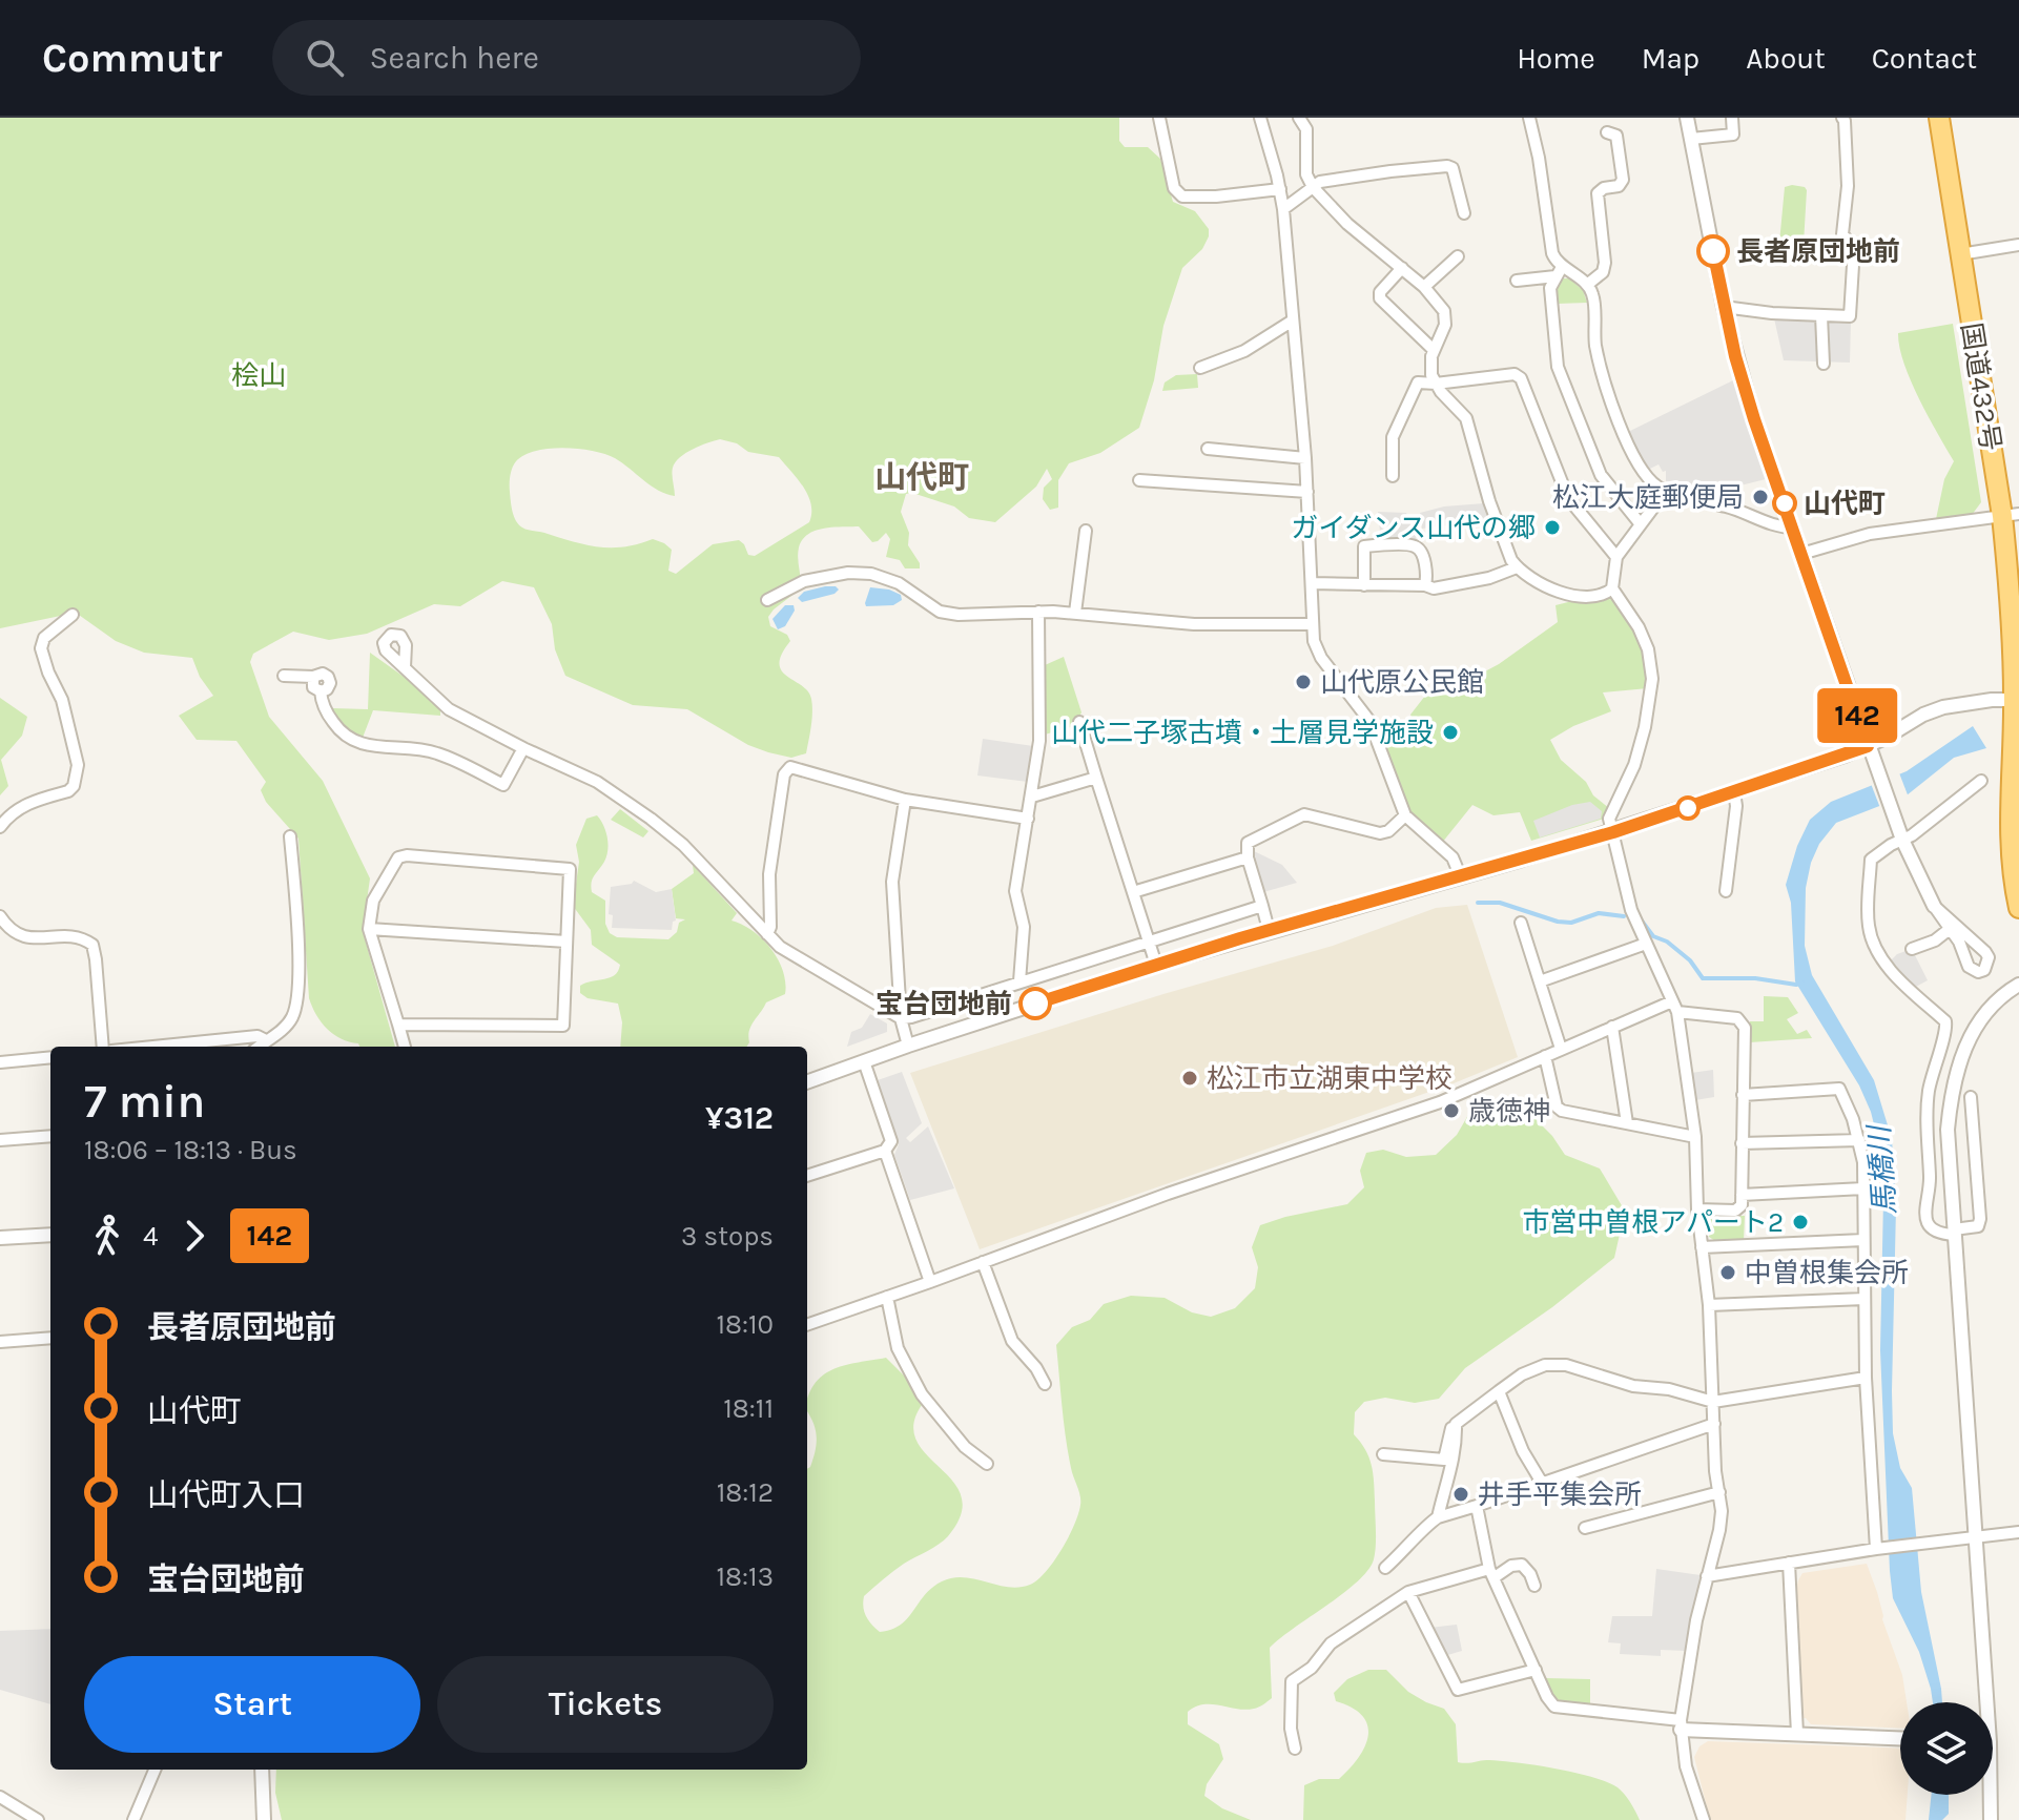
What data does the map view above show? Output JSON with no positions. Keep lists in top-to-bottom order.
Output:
{
  "streets": {
    "highway": ["国道432号"]
  },
  "districts": ["山代町"],
  "water": ["馬橋川"],
  "parks": ["桧山"],
  "places": [
    "長者原団地前",
    "松江大庭郵便局",
    "山代町",
    "ガイダンス山代の郷",
    "山代原公民館",
    "山代二子塚古墳・土層見学施設",
    "宝台団地前",
    "松江市立湖東中学校",
    "歳徳神",
    "市営中曽根アパート2",
    "中曽根集会所",
    "井手平集会所"
  ],
  "lines": ["bus line 142"],
  "page": {
    "header": "Commutr",
    "search": "Search here",
    "nav": [
      "Home",
      "Map",
      "About",
      "Contact"
    ],
    "on_map": "142",
    "heading": ["7 min", "18:06 – 18:13 · Bus", "¥312"],
    "legs": ["4", "142", "3 stops"],
    "list": [
      {
        "name": "長者原団地前",
        "value": "18:10"
      },
      {
        "name": "山代町",
        "value": "18:11"
      },
      {
        "name": "山代町入口",
        "value": "18:12"
      },
      {
        "name": "宝台団地前",
        "value": "18:13"
      }
    ],
    "buttons": ["Start", "Tickets"]
  }
}
